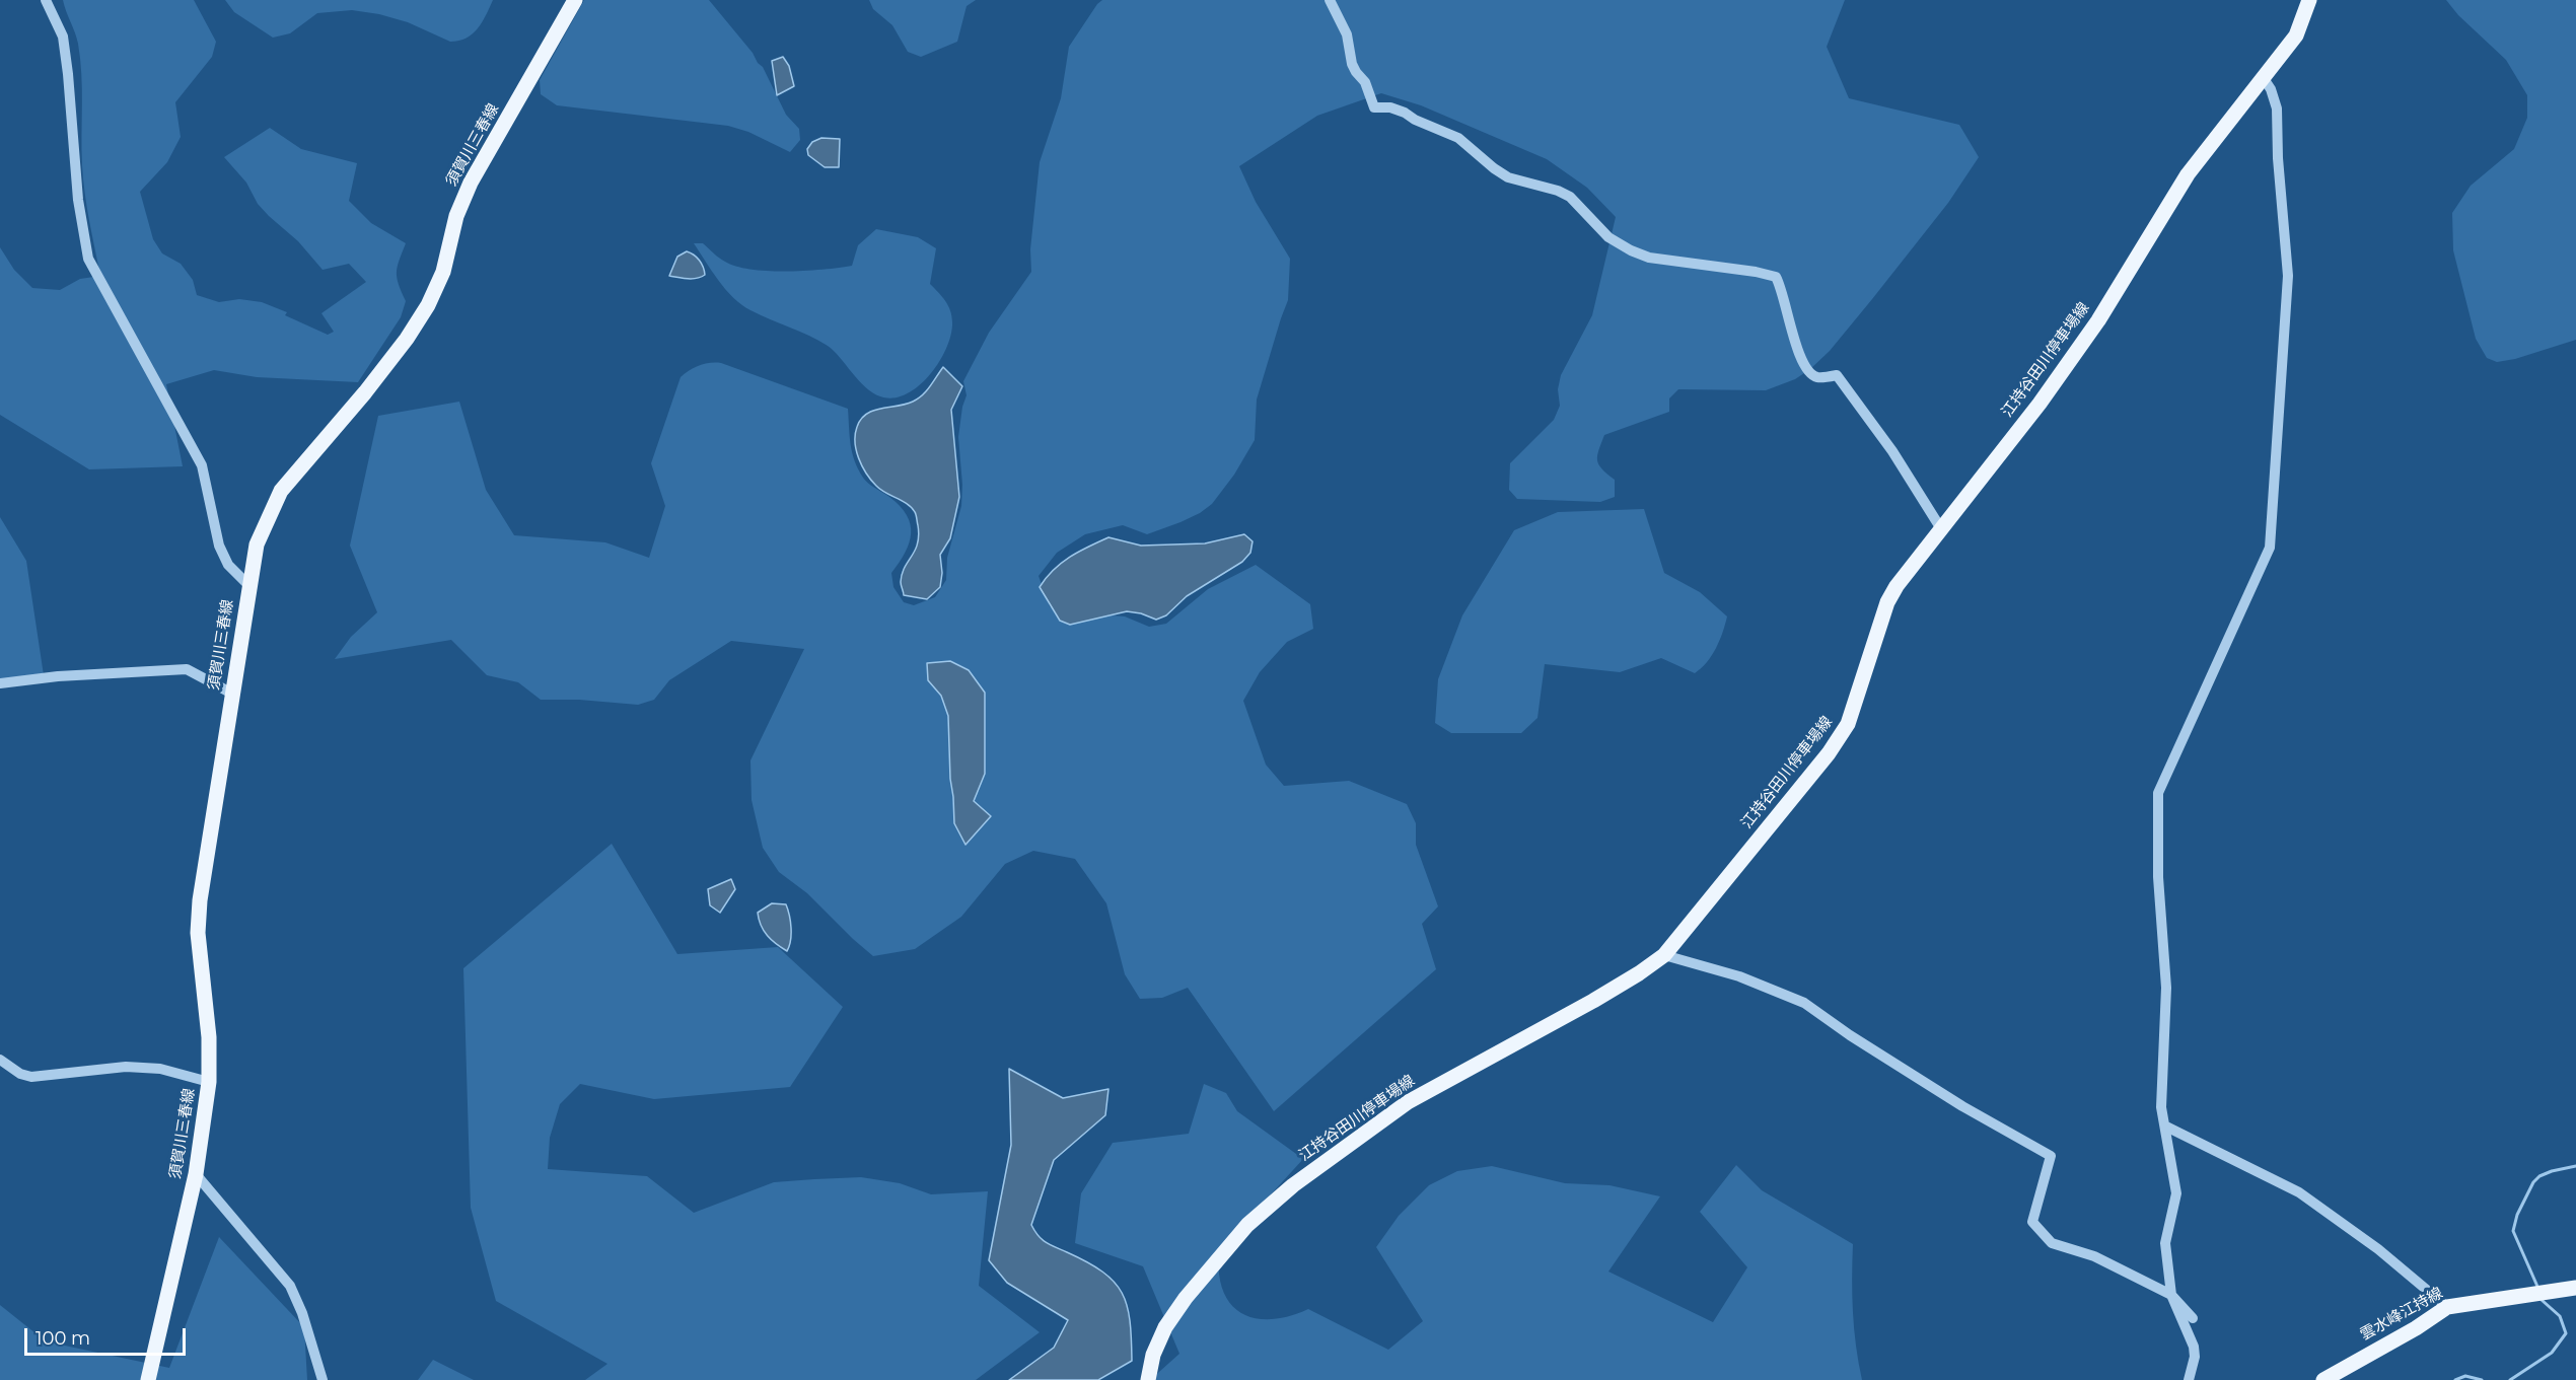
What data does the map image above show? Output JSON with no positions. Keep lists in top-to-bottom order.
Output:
{
  "streets": {
    "main road": ["須賀川三春線", "江持谷田川停車場線", "雲水峰江持線"]
  },
  "scale_bar": "100 m"
}
